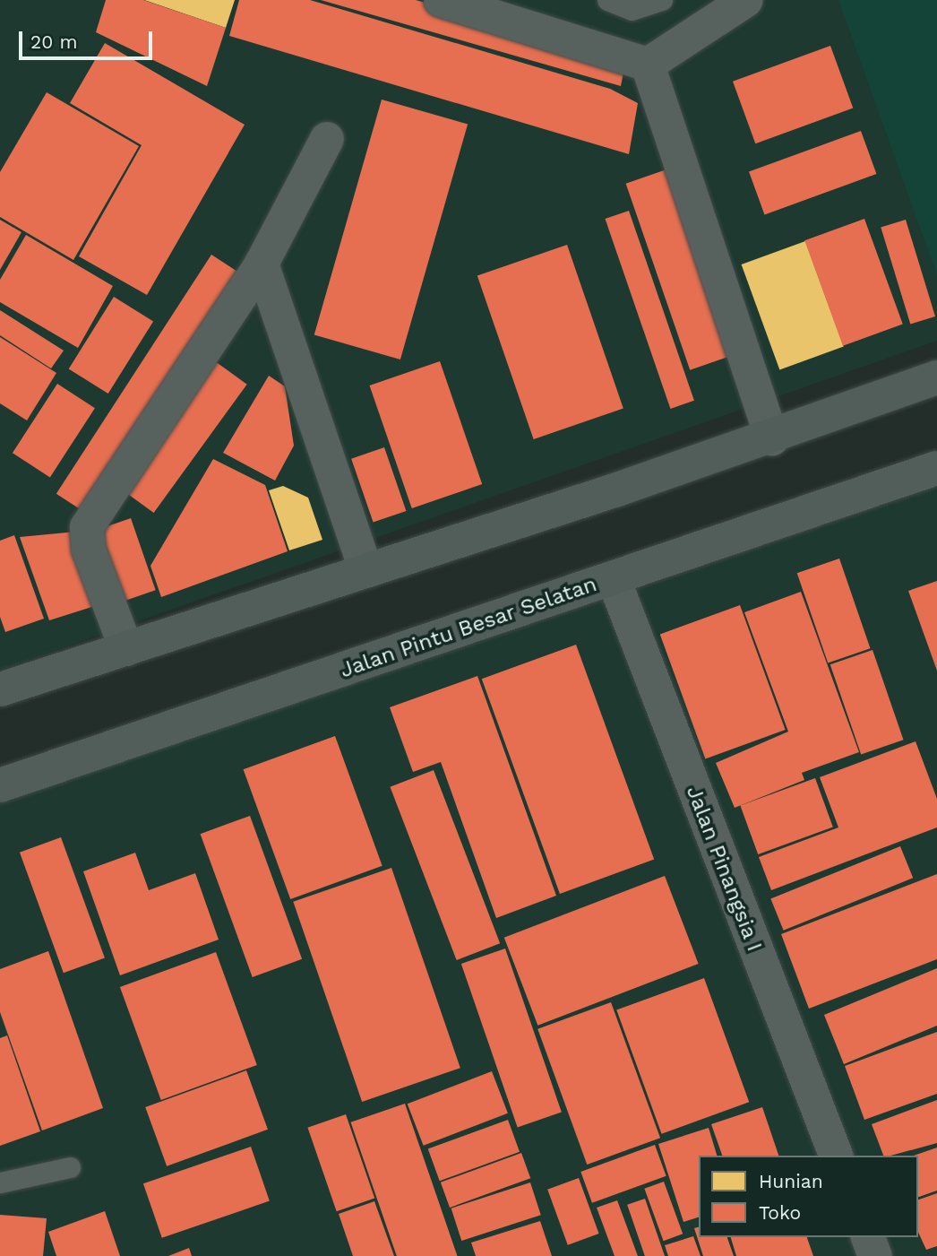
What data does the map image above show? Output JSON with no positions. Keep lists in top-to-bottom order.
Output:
{
  "streets": {
    "main road": ["Jalan Pintu Besar Selatan"],
    "street": ["Jalan Pinangsia I"]
  },
  "crossings": [
    ["Jalan Pintu Besar Selatan", "Jalan Pinangsia I"]
  ],
  "legend": ["Hunian", "Toko"],
  "scale_bar": "20 m"
}
